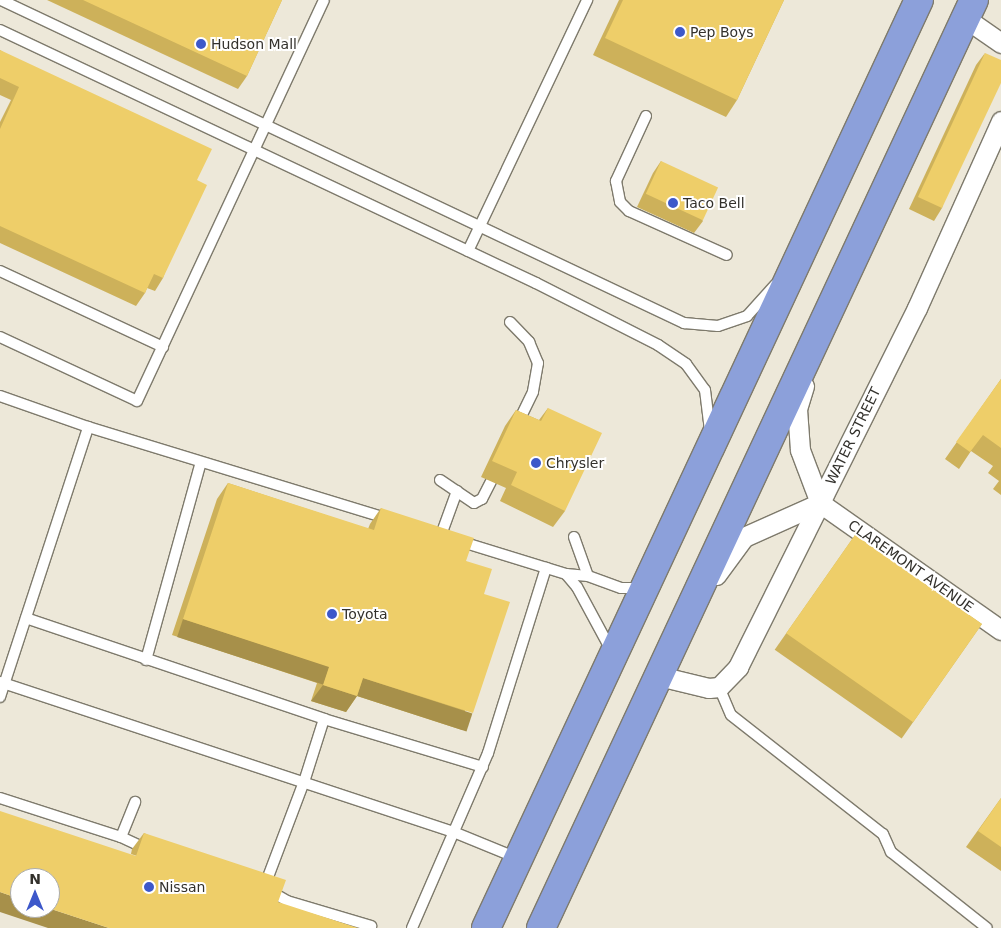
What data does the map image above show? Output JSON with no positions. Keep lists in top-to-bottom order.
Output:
{
  "streets": {
    "street": ["WATER STREET", "CLAREMONT AVENUE"]
  },
  "crossings": [
    ["WATER STREET", "CLAREMONT AVENUE"]
  ],
  "places": [
    "Pep Boys",
    "Hudson Mall",
    "Taco Bell",
    "Chrysler",
    "Toyota",
    "Nissan"
  ],
  "north": "top"
}
